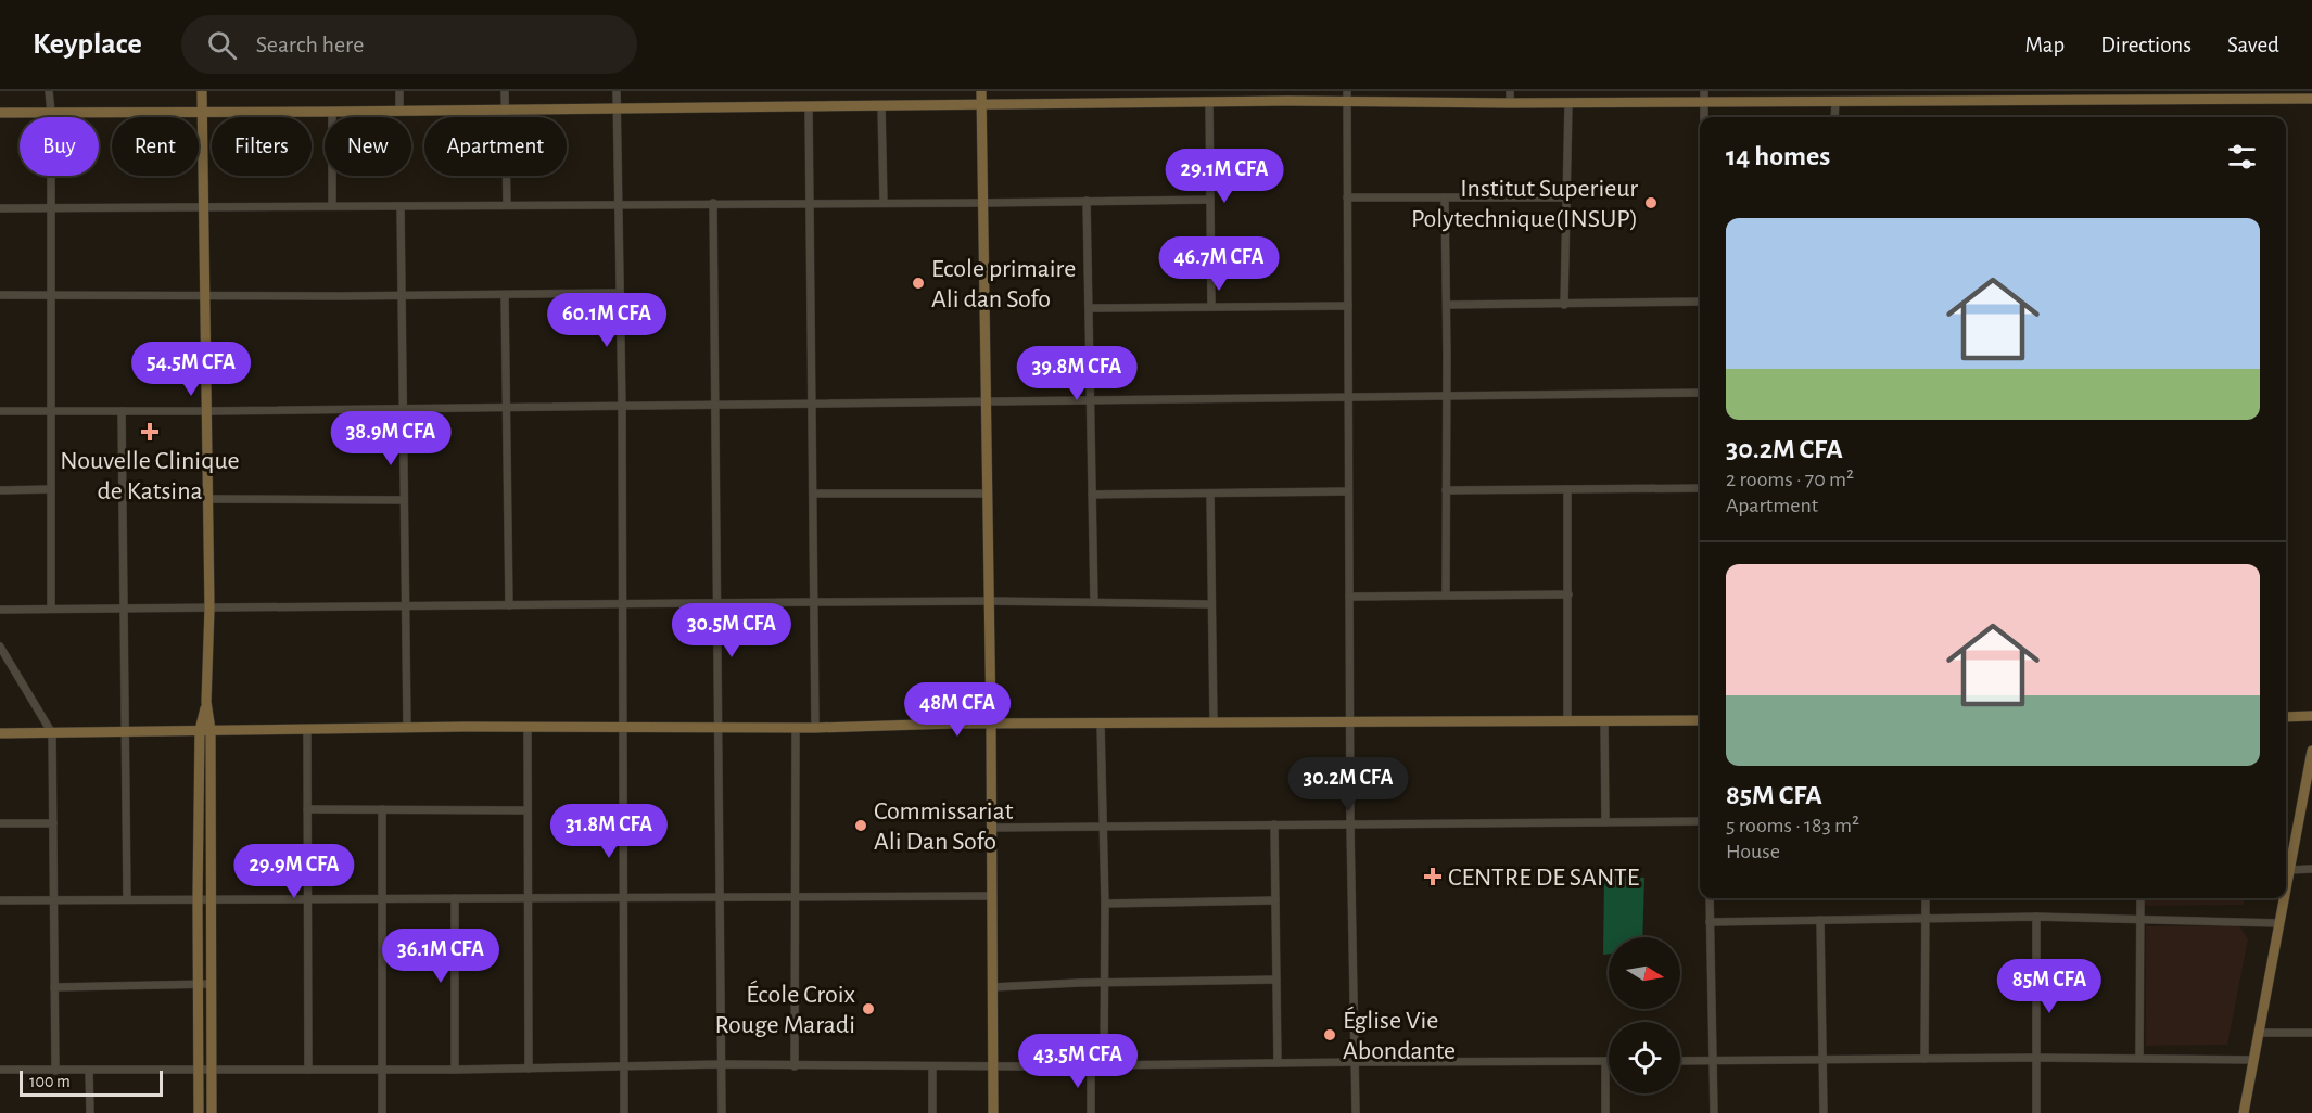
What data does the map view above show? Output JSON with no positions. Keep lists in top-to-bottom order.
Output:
{
  "places": {
    "other": [
      "Institut Superieur Polytechnique(INSUP)",
      "Ecole primaire Ali dan Sofo",
      "Commissariat Ali Dan Sofo",
      "École Croix Rouge Maradi",
      "Église Vie Abondante"
    ],
    "health": ["Nouvelle Clinique de Katsina", "CENTRE DE SANTE"]
  },
  "scale_bar": "100 m",
  "north": "right",
  "page": {
    "header": "Keyplace",
    "search": "Search here",
    "nav": ["Map", "Directions", "Saved"],
    "chip": [
      "Buy",
      "Rent",
      "Filters",
      "New",
      "Apartment"
    ],
    "heading": "14 homes",
    "price": [
      "29.1M CFA",
      "46.7M CFA",
      "60.1M CFA",
      "54.5M CFA",
      "39.8M CFA",
      "38.9M CFA",
      "30.5M CFA",
      "48M CFA",
      "30.2M CFA",
      "31.8M CFA",
      "29.9M CFA",
      "36.1M CFA",
      "85M CFA",
      "43.5M CFA"
    ],
    "list": [
      {
        "name": "30.2M CFA",
        "note": "2 rooms · 70 m² · Apartment"
      },
      {
        "name": "85M CFA",
        "note": "5 rooms · 183 m² · House"
      }
    ],
    "scale": "100 m"
  }
}
